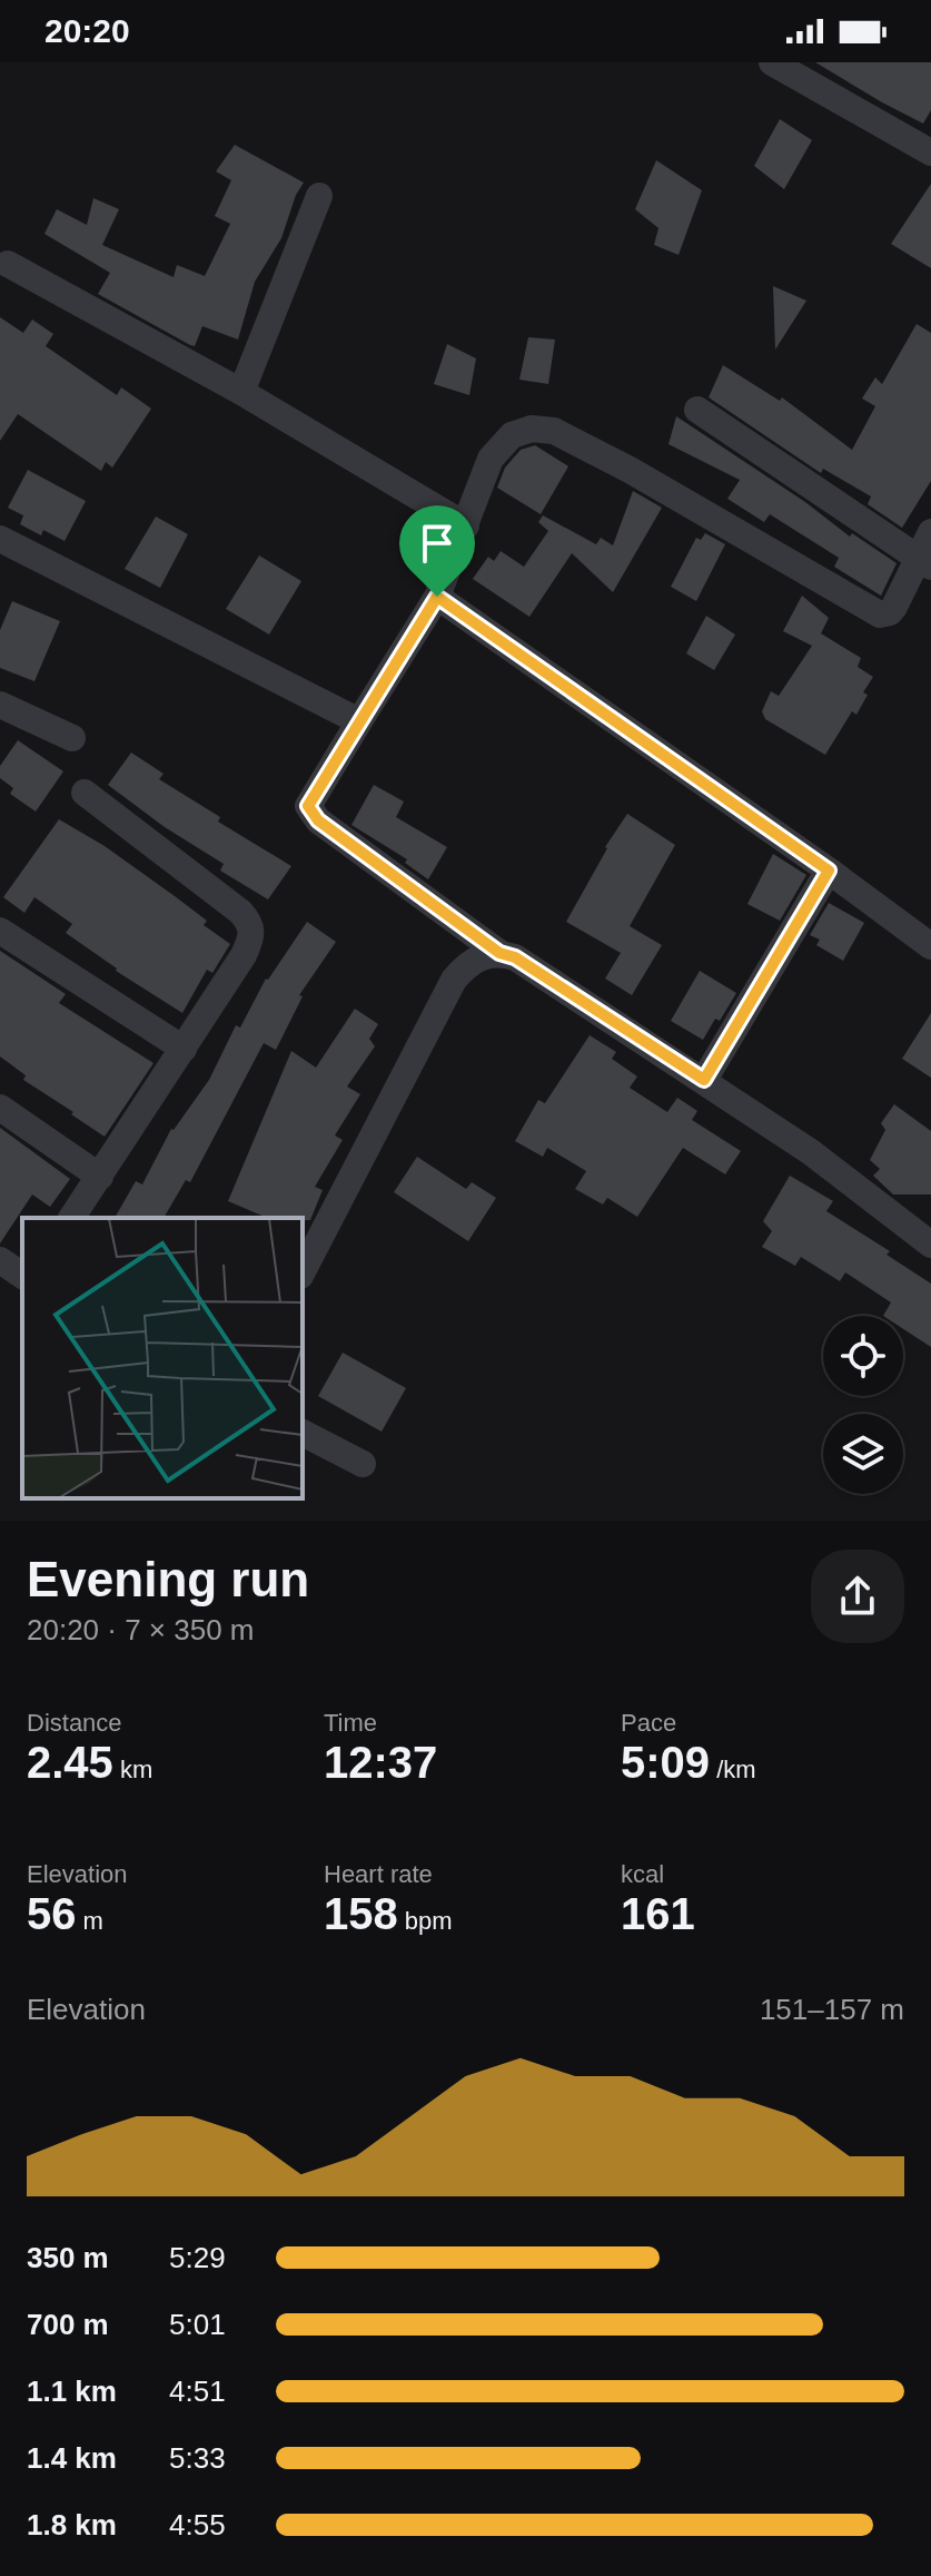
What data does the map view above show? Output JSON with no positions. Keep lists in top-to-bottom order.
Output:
{
  "page": {
    "status": "20:20",
    "heading": ["Evening run", "20:20 · 7 × 350 m"],
    "stats": [
      ["Distance", "2.45 km"],
      ["Time", "12:37"],
      ["Pace", "5:09 /km"],
      ["Elevation", "56 m"],
      ["Heart rate", "158 bpm"],
      ["kcal", "161"]
    ],
    "chart": ["Elevation", "151–157 m"],
    "list": [
      {
        "name": "350 m",
        "note": "5:29"
      },
      {
        "name": "700 m",
        "note": "5:01"
      },
      {
        "name": "1.1 km",
        "note": "4:51"
      },
      {
        "name": "1.4 km",
        "note": "5:33"
      },
      {
        "name": "1.8 km",
        "note": "4:55"
      }
    ]
  }
}
